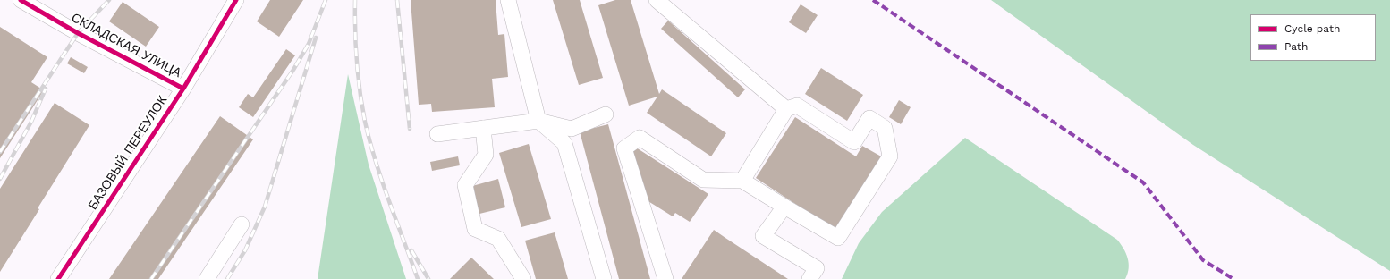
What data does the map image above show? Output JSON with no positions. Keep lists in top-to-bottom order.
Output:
{
  "streets": {
    "street": ["СКЛАДСКАЯ УЛИЦА", "БАЗОВЫЙ ПЕРЕУЛОК"]
  },
  "crossings": [
    ["СКЛАДСКАЯ УЛИЦА", "БАЗОВЫЙ ПЕРЕУЛОК"]
  ],
  "legend": ["Cycle path", "Path"]
}
